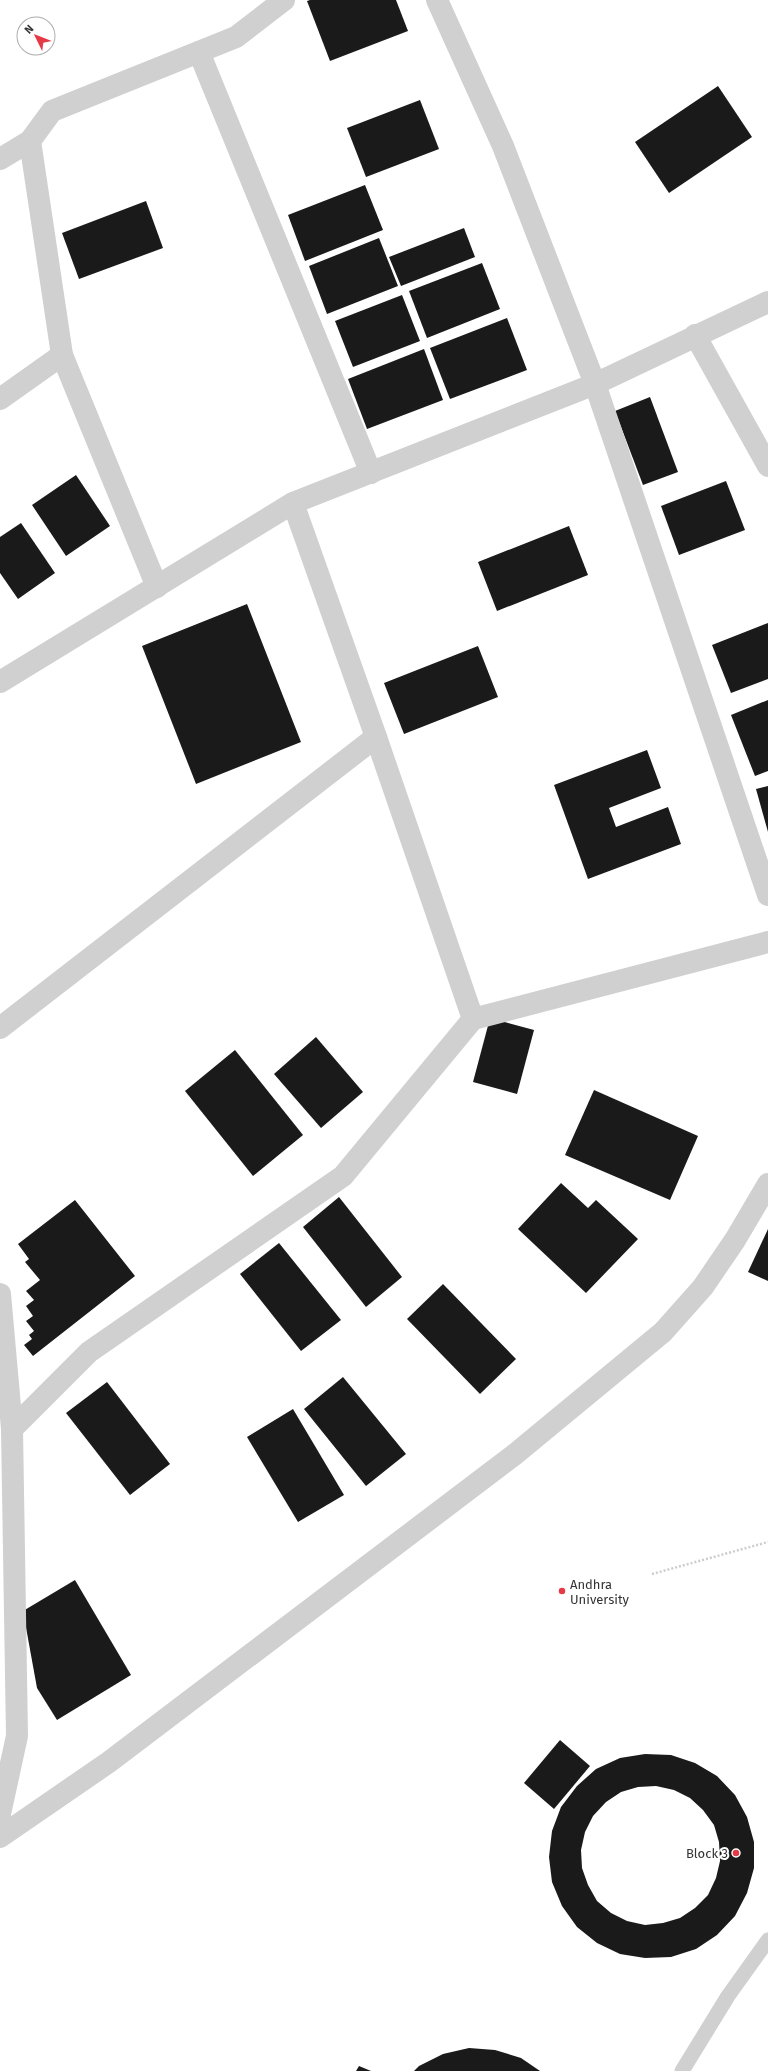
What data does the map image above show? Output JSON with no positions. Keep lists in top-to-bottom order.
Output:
{
  "places": ["Andhra University", "Block 3"],
  "north": "top left"
}
